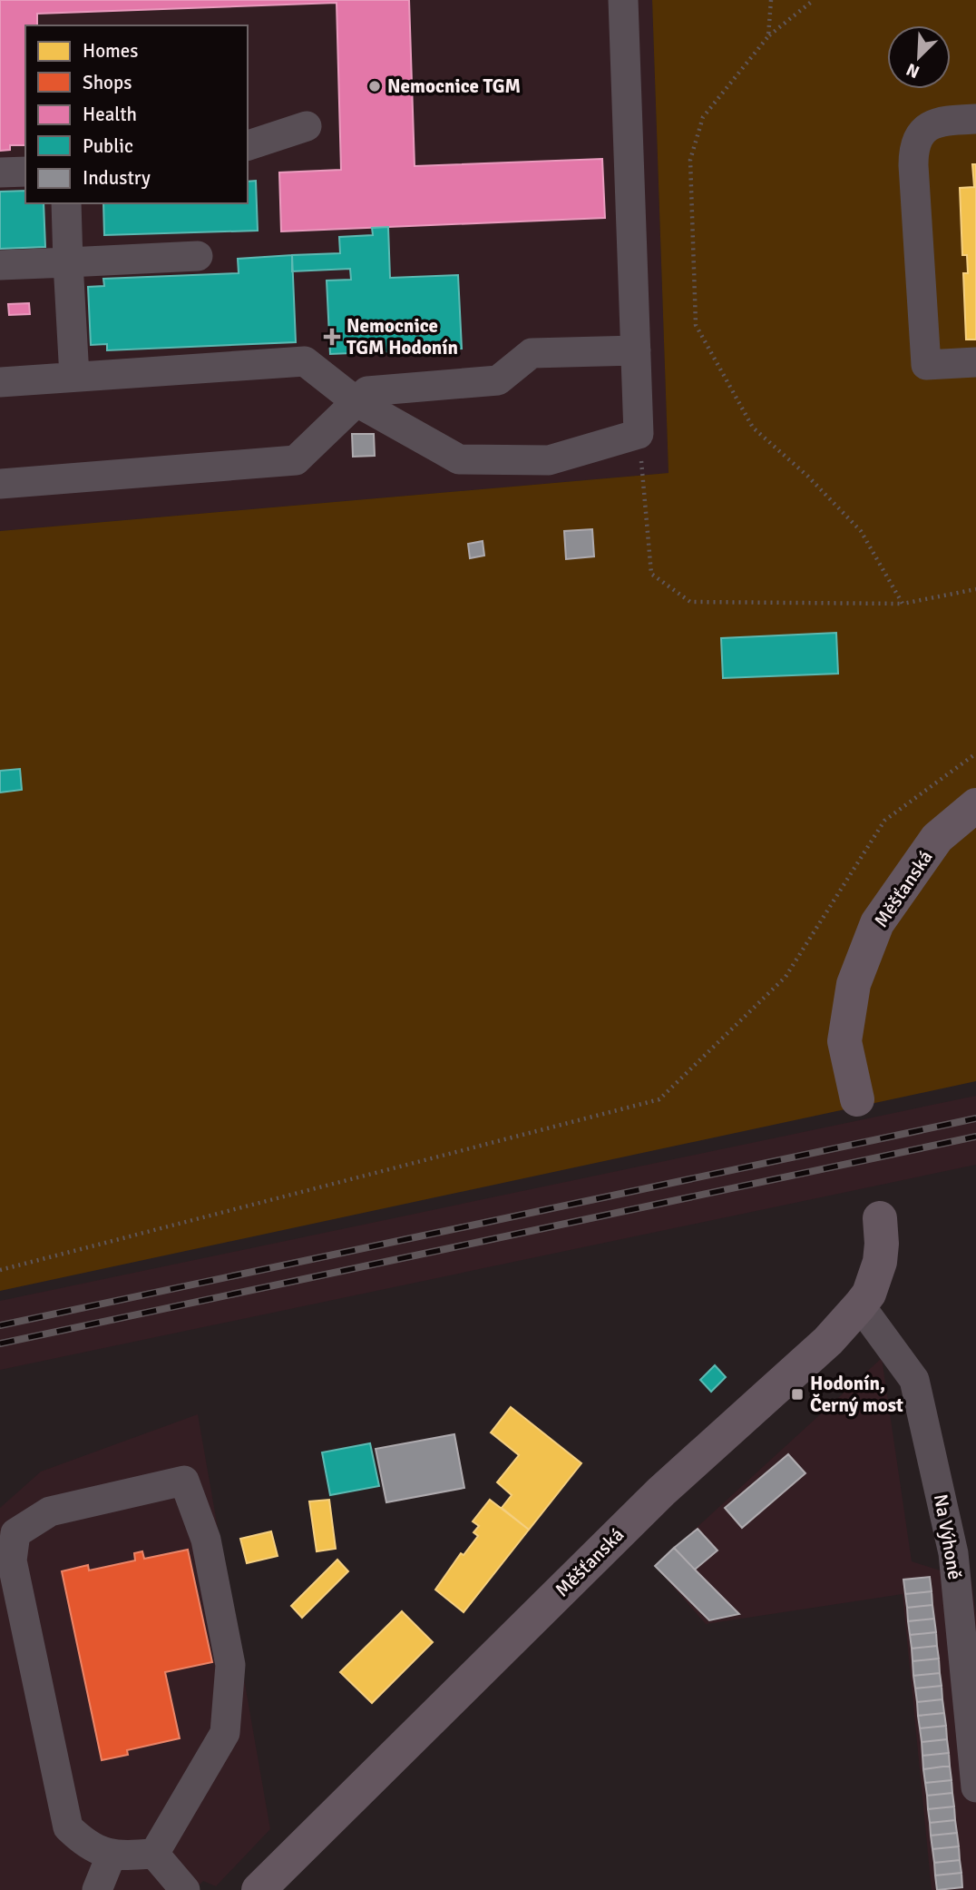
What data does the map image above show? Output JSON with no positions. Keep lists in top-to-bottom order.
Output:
{
  "streets": {
    "main road": ["Měšťanská"],
    "lane": ["Na Výhoně"]
  },
  "crossings": [
    ["Měšťanská", "Na Výhoně"]
  ],
  "places": {
    "other": ["Nemocnice TGM"],
    "health": ["Nemocnice TGM Hodonín"],
    "transit": ["Hodonín, Černý most"]
  },
  "legend": [
    "Homes",
    "Shops",
    "Health",
    "Public",
    "Industry"
  ],
  "north": "bottom left"
}
